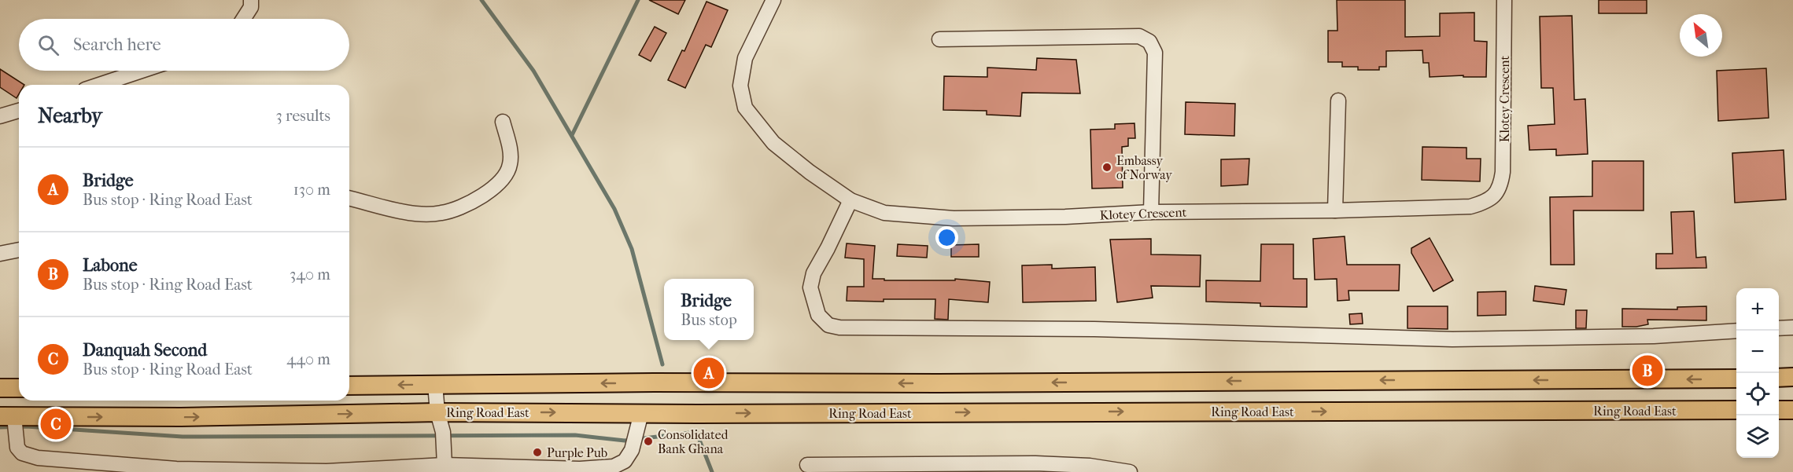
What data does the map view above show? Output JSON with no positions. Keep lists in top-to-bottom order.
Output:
{
  "streets": {
    "main road": ["Ring Road East"],
    "street": ["Klotey Crescent"]
  },
  "places": ["Embassy of Norway", "Consolidated Bank Ghana", "Purple Pub"],
  "north": "top left",
  "page": {
    "search": "Search here",
    "heading": ["Nearby", "3 results"],
    "list": [
      {
        "mark": "A",
        "name": "Bridge",
        "note": "Bus stop · Ring Road East",
        "value": "130 m"
      },
      {
        "mark": "B",
        "name": "Labone",
        "note": "Bus stop · Ring Road East",
        "value": "340 m"
      },
      {
        "mark": "C",
        "name": "Danquah Second",
        "note": "Bus stop · Ring Road East",
        "value": "440 m"
      }
    ],
    "popup": ["Bridge", "Bus stop"],
    "map_buttons": ["+", "−"],
    "pins": ["B", "A", "C"]
  }
}
